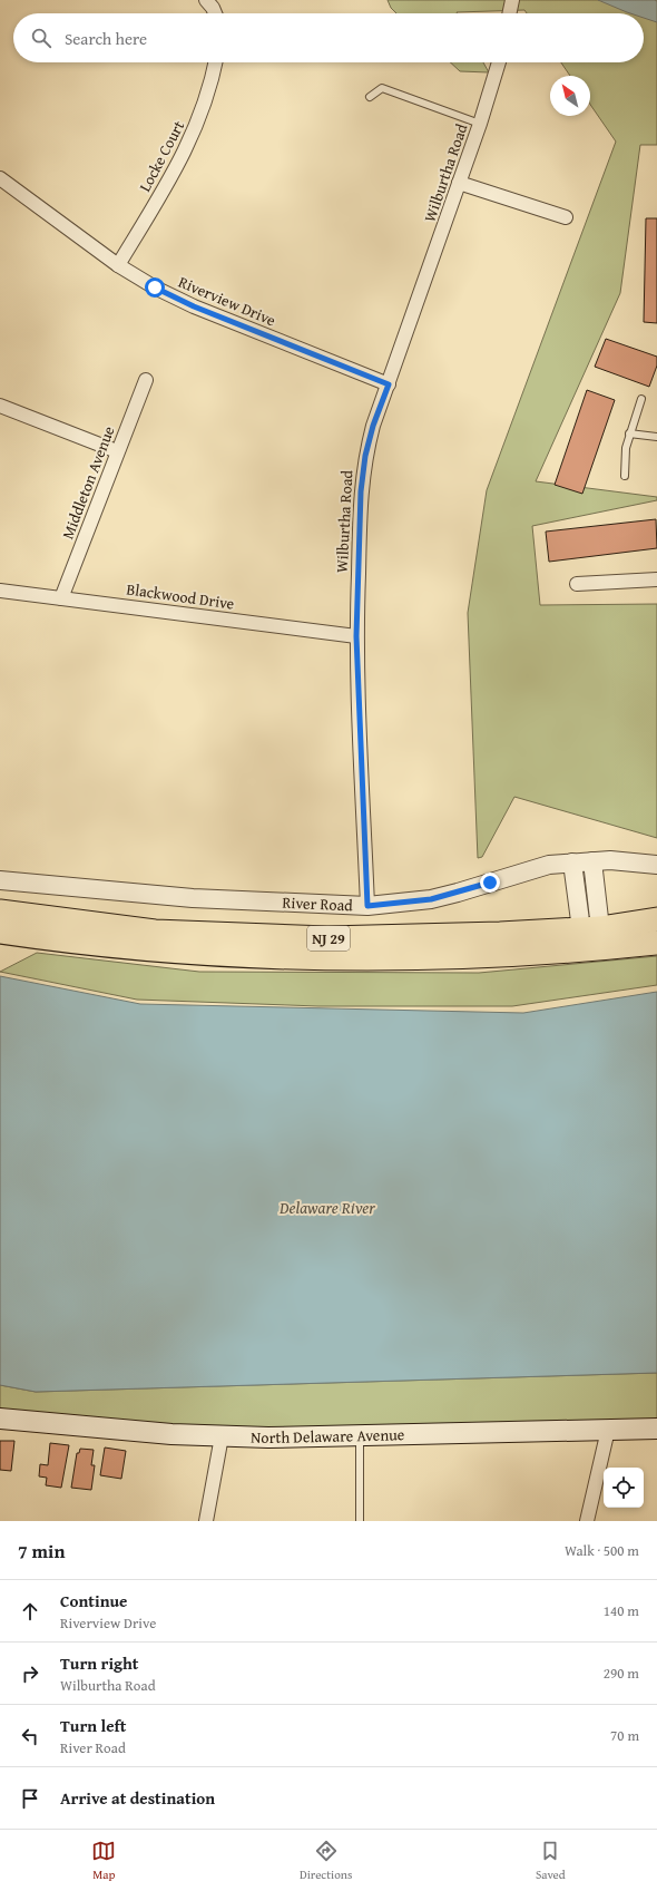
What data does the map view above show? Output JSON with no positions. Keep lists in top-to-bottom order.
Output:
{
  "streets": {
    "highway": ["NJ 29"],
    "main road": ["North Delaware Avenue"],
    "street": [
      "Locke Court",
      "Wilburtha Road",
      "Riverview Drive",
      "Middleton Avenue",
      "Blackwood Drive",
      "River Road"
    ]
  },
  "crossings": [
    ["Locke Court", "Riverview Drive"],
    ["Wilburtha Road", "Riverview Drive"],
    ["Wilburtha Road", "Blackwood Drive"],
    ["Wilburtha Road", "River Road"],
    ["Middleton Avenue", "Blackwood Drive"]
  ],
  "water": ["Delaware River"],
  "north": "top left",
  "page": {
    "search": "Search here",
    "heading": ["7 min", "Walk · 500 m"],
    "list": [
      ["Continue", "Riverview Drive", "140 m"],
      ["Turn right", "Wilburtha Road", "290 m"],
      ["Turn left", "River Road", "70 m"],
      "Arrive at destination"
    ],
    "nav": ["Map", "Directions", "Saved"]
  }
}
